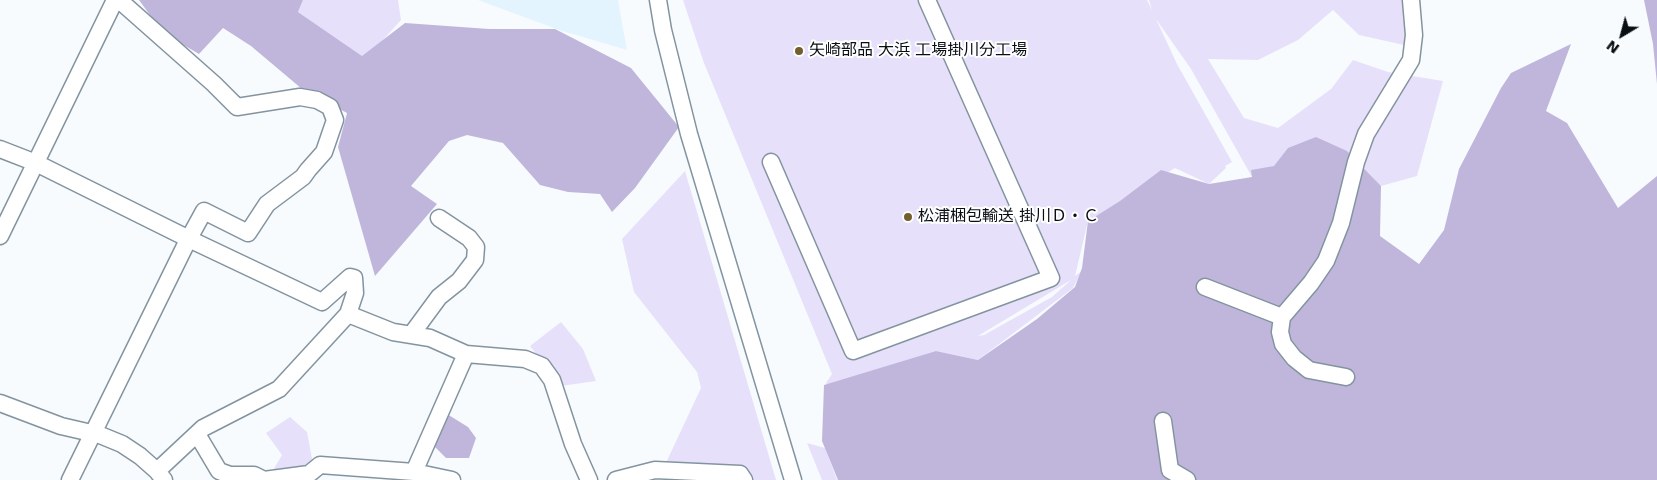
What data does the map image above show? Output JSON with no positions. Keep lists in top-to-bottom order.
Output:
{
  "places": ["矢崎部品 大浜 工場掛川分工場", "松浦梱包輸送 掛川Ｄ・Ｃ"],
  "north": "bottom left"
}
